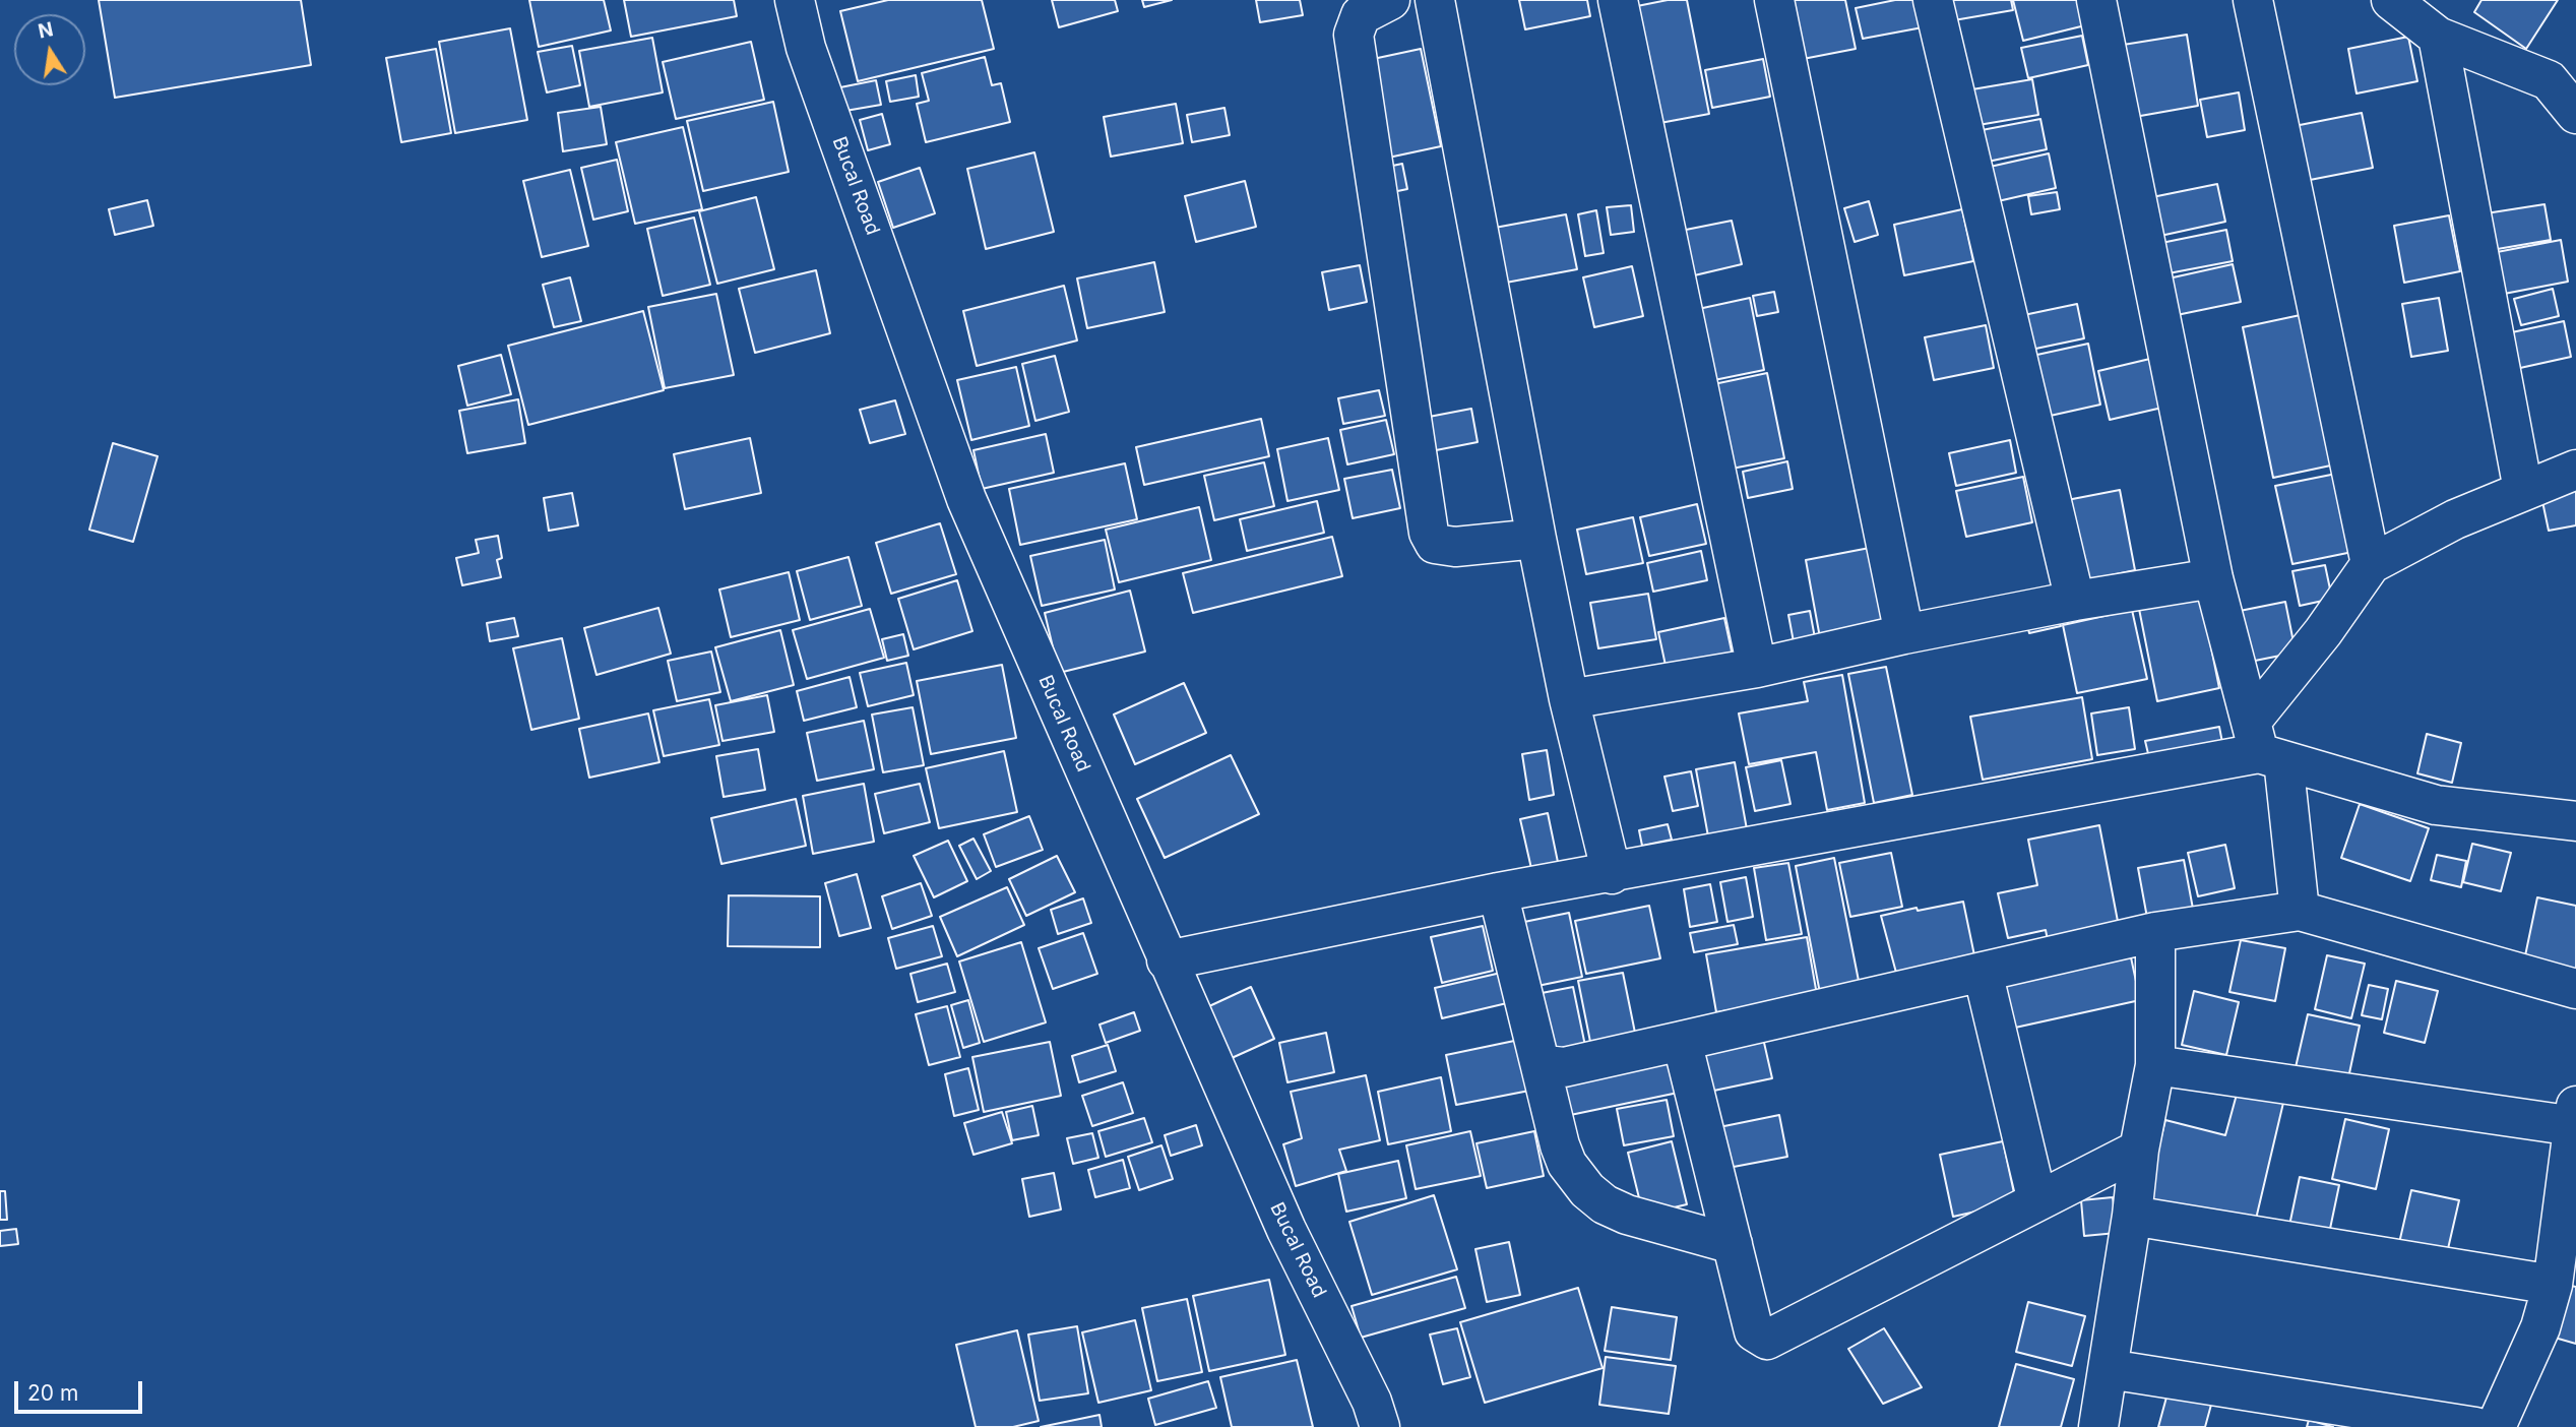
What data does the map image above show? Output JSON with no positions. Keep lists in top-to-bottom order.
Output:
{
  "streets": {
    "street": ["Bucal Road"]
  },
  "scale_bar": "20 m",
  "north": "top"
}
